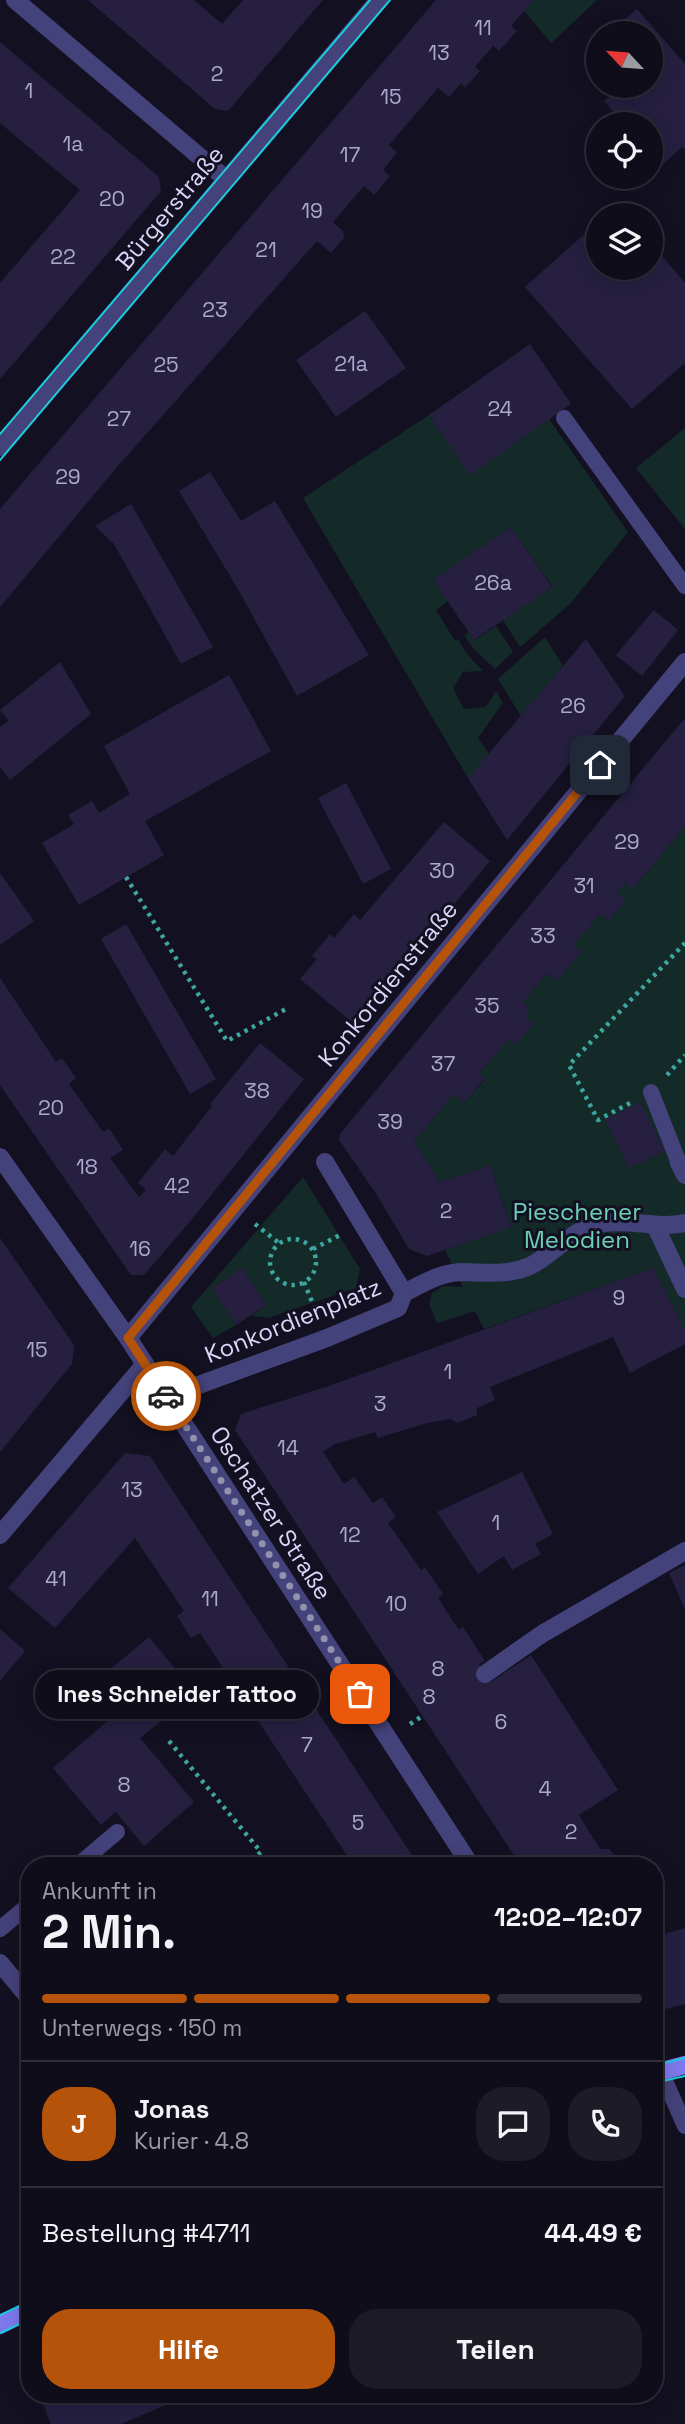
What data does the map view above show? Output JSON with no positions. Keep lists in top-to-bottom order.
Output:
{
  "streets": {
    "street": [
      "Bürgerstraße",
      "Konkordienstraße",
      "Konkordienplatz",
      "Oschatzer Straße"
    ]
  },
  "crossings": [
    ["Konkordienstraße", "Oschatzer Straße"],
    ["Konkordienplatz", "Oschatzer Straße"]
  ],
  "parks": ["Pieschener Melodien"],
  "places": ["Ines Schneider Tattoo"],
  "house_numbers": [
    "11",
    "13",
    "2",
    "1",
    "15",
    "1a",
    "17",
    "20",
    "19",
    "21",
    "22",
    "23",
    "21a",
    "25",
    "24",
    "27",
    "29",
    "26a",
    "26",
    "29",
    "30",
    "31",
    "33",
    "35",
    "37",
    "38",
    "20",
    "39",
    "18",
    "42",
    "2",
    "16",
    "9",
    "15",
    "1",
    "3",
    "14",
    "13",
    "1",
    "12",
    "41",
    "11",
    "10",
    "8",
    "8",
    "6",
    "7",
    "8",
    "4",
    "5",
    "2"
  ],
  "north": "top left",
  "page": {
    "bubble": "Ines Schneider Tattoo",
    "heading": ["2 Min.", "Ankunft in", "12:02–12:07"],
    "panel": [
      "Jonas",
      "Kurier · 4.8",
      "Bestellung #4711",
      "44.49 €"
    ],
    "bar": "Unterwegs · 150 m",
    "round": "J",
    "buttons": ["Hilfe", "Teilen"]
  }
}
